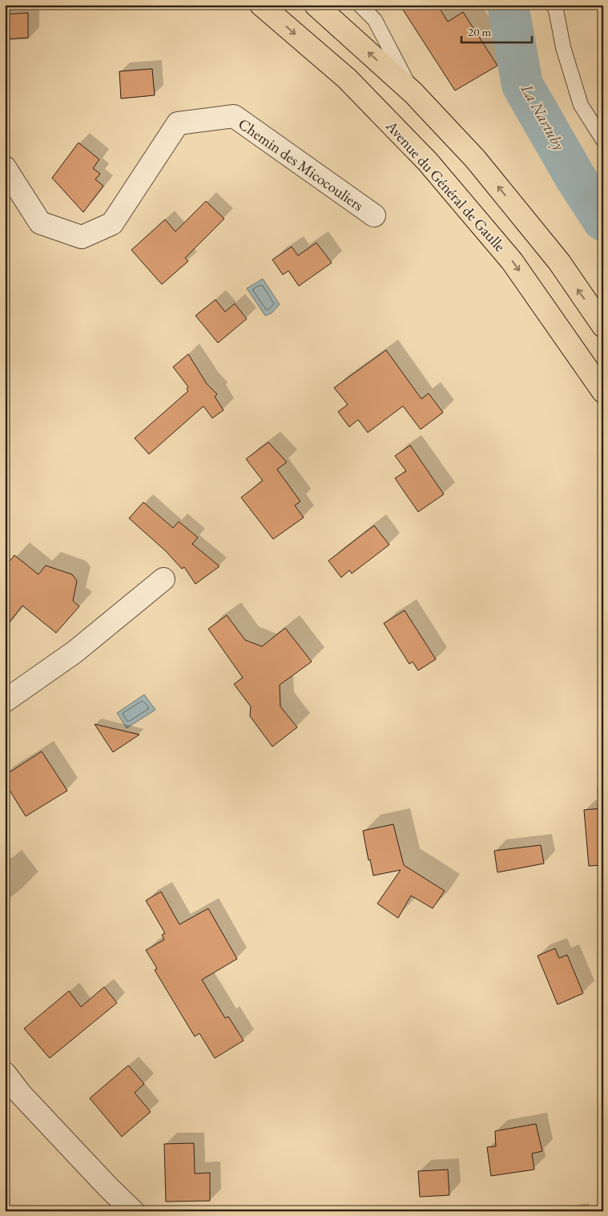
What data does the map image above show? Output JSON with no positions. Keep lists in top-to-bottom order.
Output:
{
  "streets": {
    "main road": ["Avenue du Général de Gaulle"],
    "street": ["Chemin des Micocouliers"]
  },
  "water": ["La Nartuby"],
  "scale_bar": "20 m"
}
